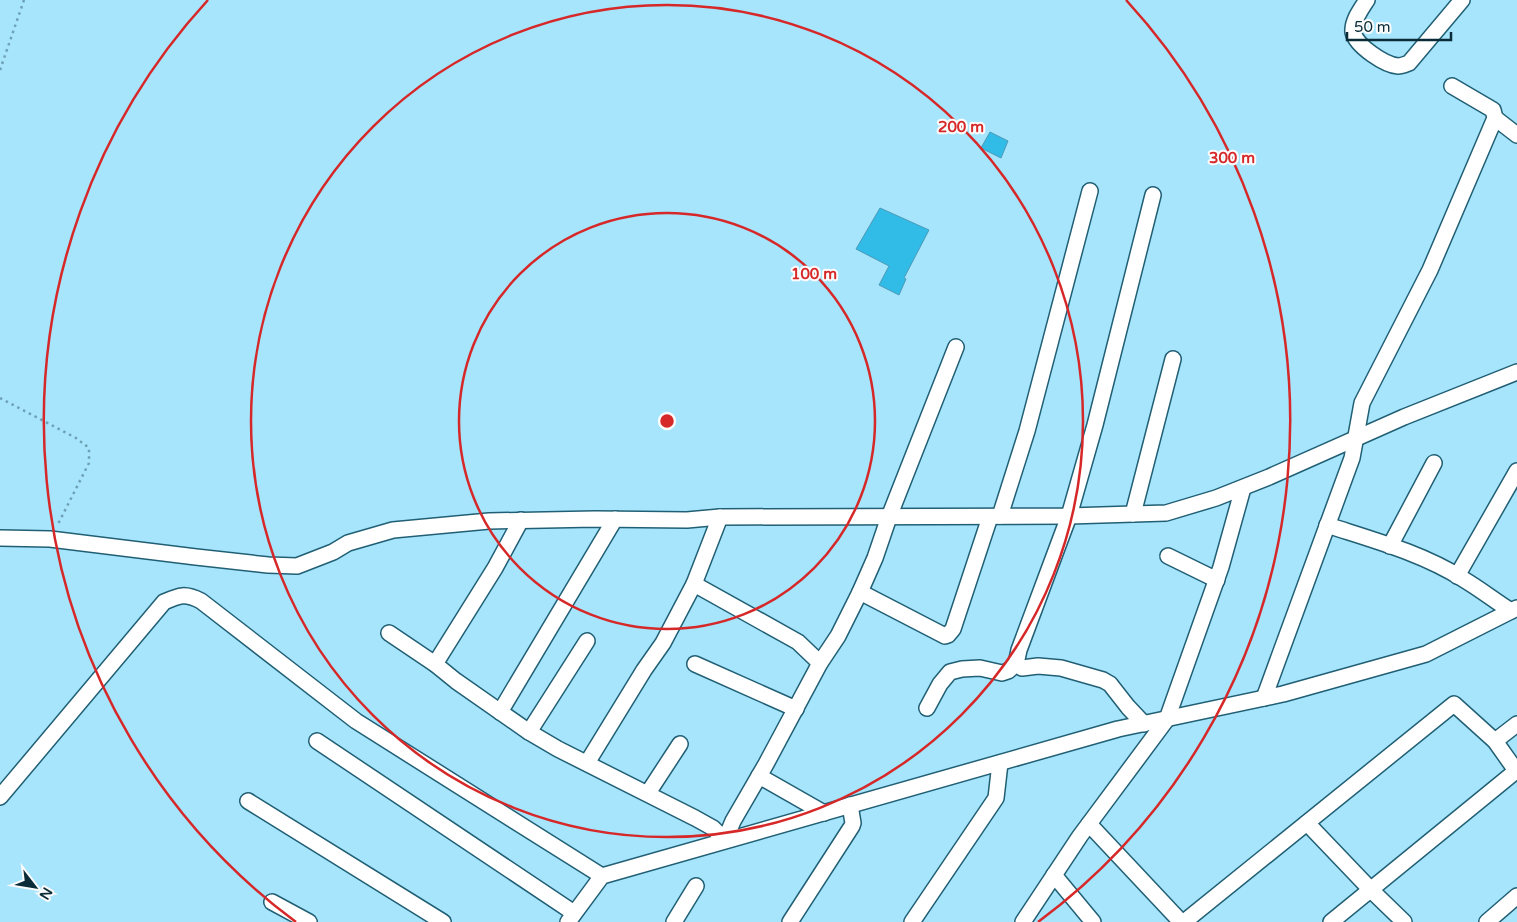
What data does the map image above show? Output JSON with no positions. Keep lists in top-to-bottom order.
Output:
{
  "scale_bar": "50 m",
  "north": "bottom right",
  "rings": ["200 m", "300 m", "100 m"]
}
